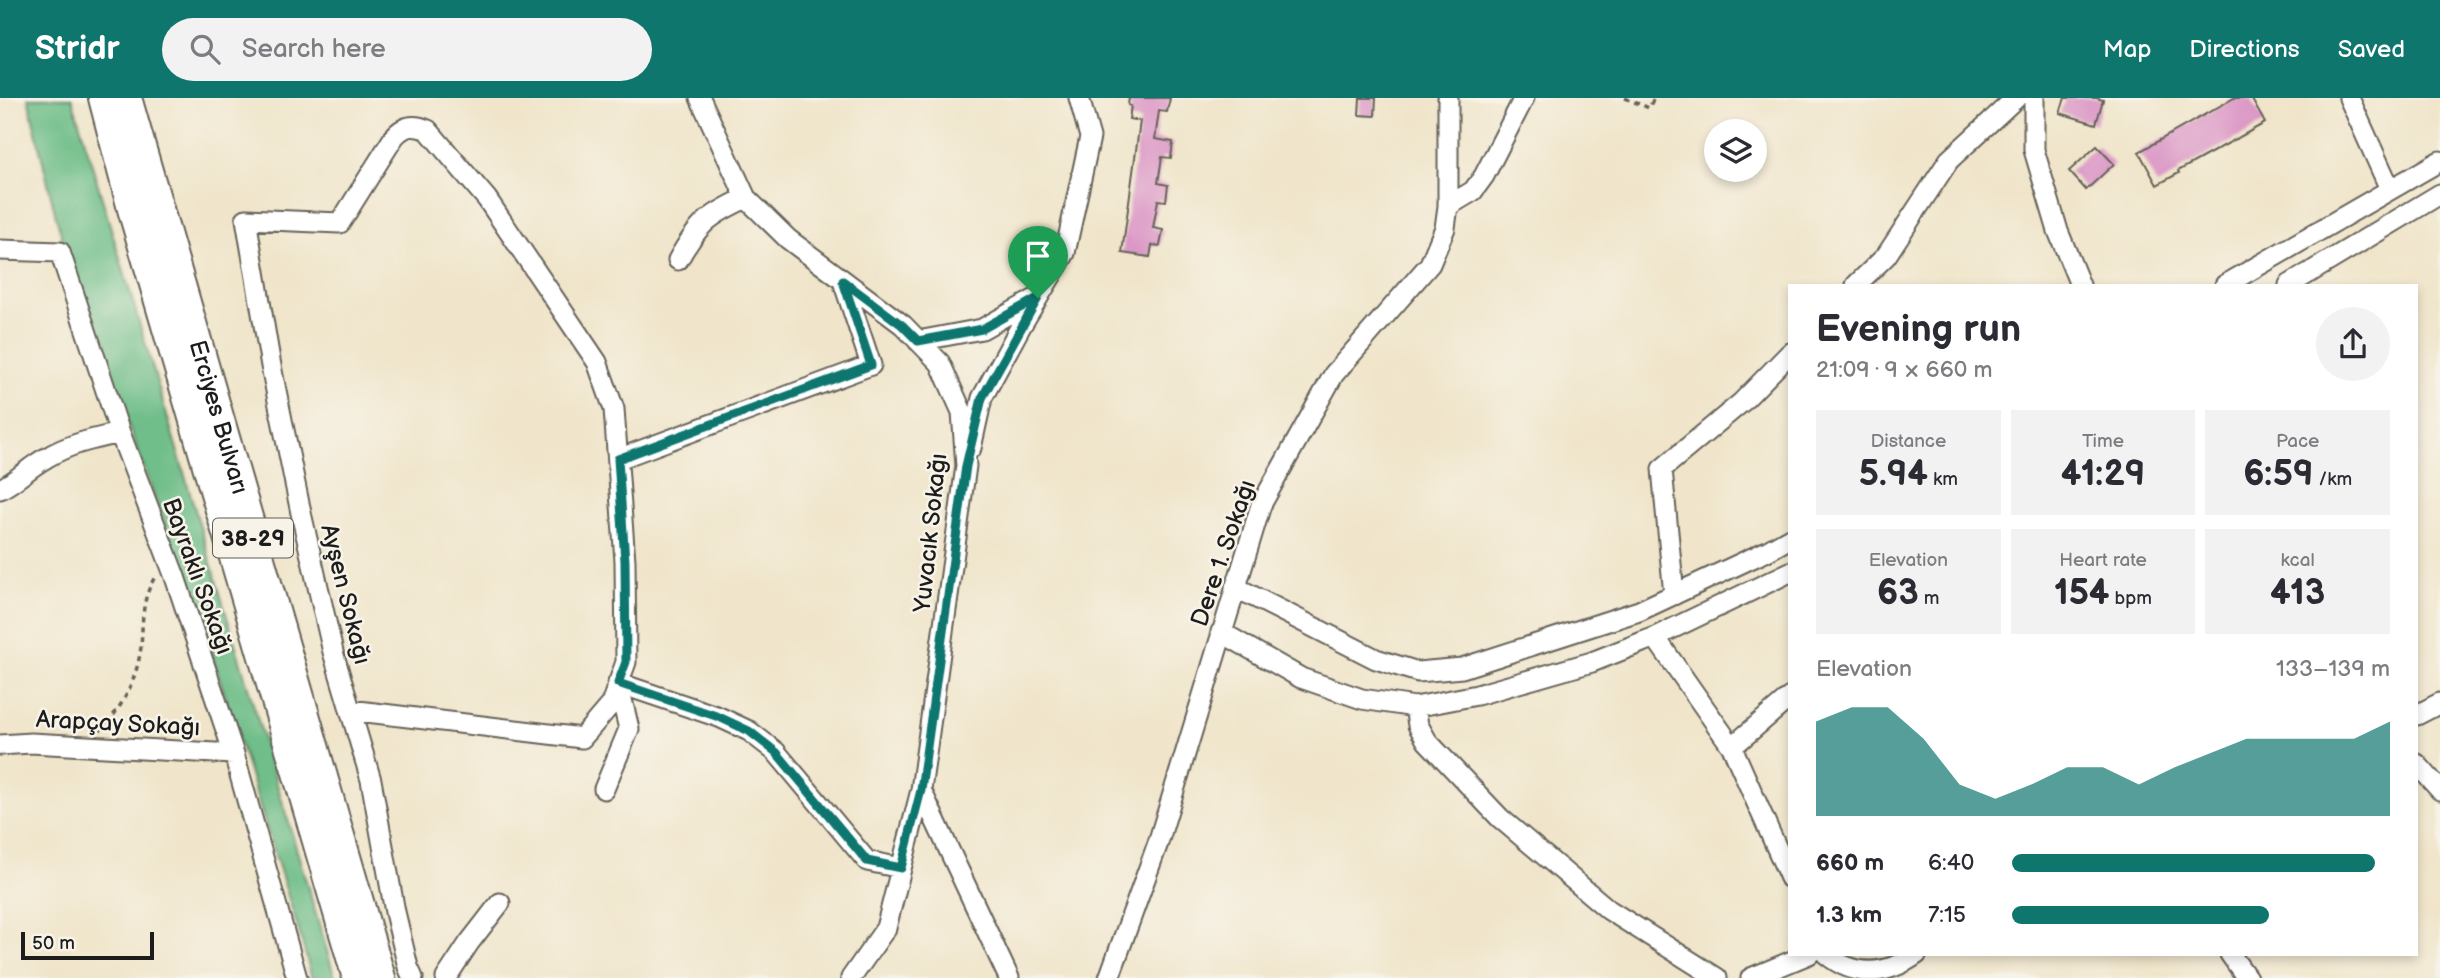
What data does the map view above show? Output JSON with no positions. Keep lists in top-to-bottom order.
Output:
{
  "streets": {
    "highway": ["Erciyes Bulvarı", "38-29"],
    "street": [
      "Yuvacık Sokağı",
      "Dere 1. Sokağı",
      "Bayraklı Sokağı",
      "Ayşen Sokağı",
      "Arapçay Sokağı"
    ]
  },
  "crossings": [
    ["Bayraklı Sokağı", "Arapçay Sokağı"]
  ],
  "scale_bar": "50 m",
  "page": {
    "header": "Stridr",
    "search": "Search here",
    "nav": ["Map", "Directions", "Saved"],
    "heading": ["Evening run", "21:09 · 9 × 660 m"],
    "stats": [
      ["Distance", "5.94 km"],
      ["Time", "41:29"],
      ["Pace", "6:59 /km"],
      ["Elevation", "63 m"],
      ["Heart rate", "154 bpm"],
      ["kcal", "413"]
    ],
    "chart": ["Elevation", "133–139 m"],
    "list": [
      {
        "name": "660 m",
        "note": "6:40"
      },
      {
        "name": "1.3 km",
        "note": "7:15"
      }
    ],
    "scale": "50 m"
  }
}
